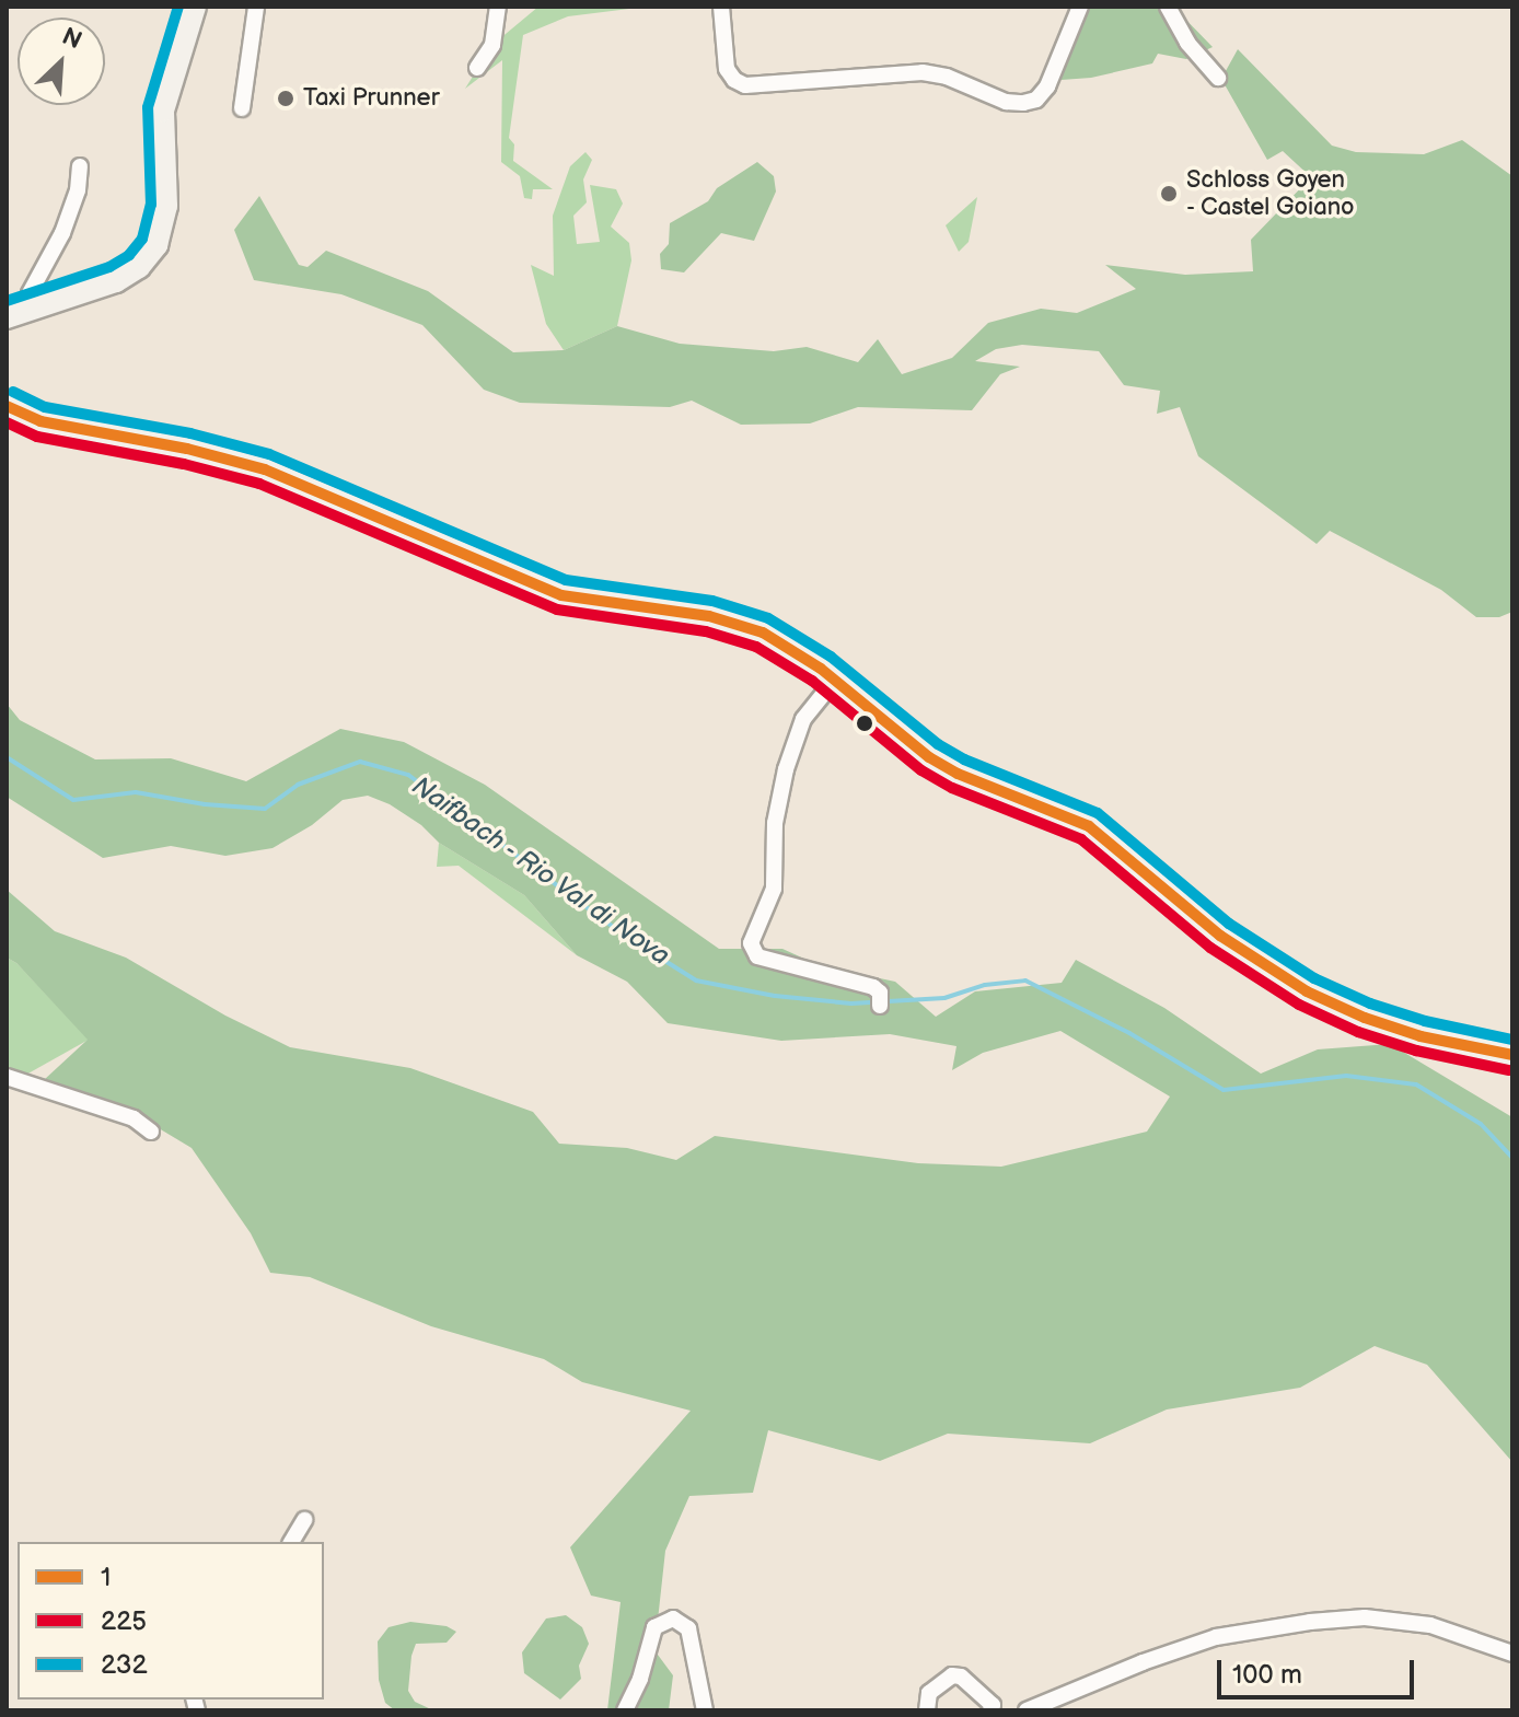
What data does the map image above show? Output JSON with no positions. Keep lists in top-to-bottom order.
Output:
{
  "water": ["Naifbach - Rio Val di Nova"],
  "places": ["Taxi Prunner", "Schloss Goyen - Castel Goiano"],
  "lines": ["transit line 232", "transit line 1", "transit line 225"],
  "legend": ["1", "225", "232"],
  "scale_bar": "100 m",
  "north": "top right"
}
